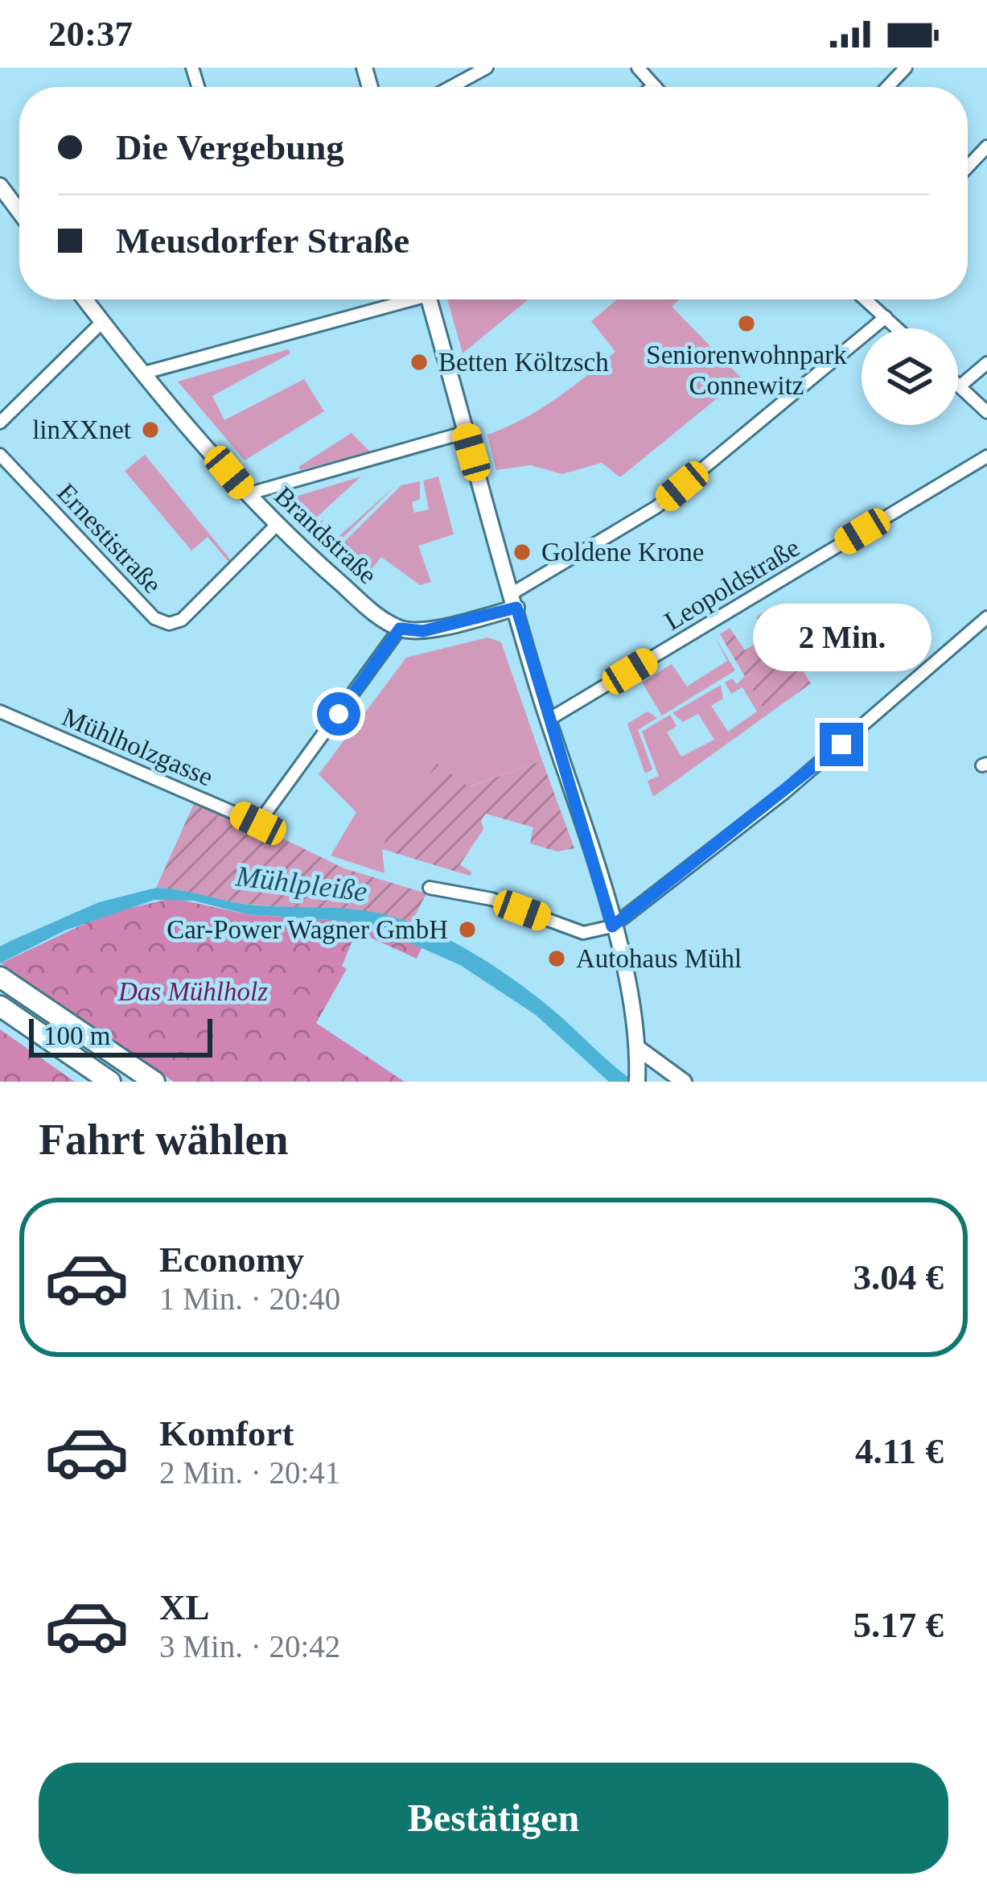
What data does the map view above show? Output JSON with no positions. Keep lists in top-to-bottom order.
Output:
{
  "streets": {
    "main road": ["Brandstraße"],
    "street": ["Ernestistraße", "Leopoldstraße", "Mühlholzgasse"]
  },
  "crossings": [
    ["Brandstraße", "Ernestistraße"],
    ["Brandstraße", "Mühlholzgasse"]
  ],
  "water": ["Mühlpleiße"],
  "parks": ["Das Mühlholz"],
  "places": [
    "Seniorenwohnpark Connewitz",
    "Betten Költzsch",
    "linXXnet",
    "Goldene Krone",
    "Car-Power Wagner GmbH",
    "Autohaus Mühl"
  ],
  "scale_bar": "100 m",
  "page": {
    "status": "20:37",
    "banner": ["Die Vergebung", "Meusdorfer Straße"],
    "bubble": "2 Min.",
    "scale": "100 m",
    "heading": "Fahrt wählen",
    "list": [
      {
        "name": "Economy",
        "note": "1 Min. · 20:40",
        "value": "3.04 €"
      },
      {
        "name": "Komfort",
        "note": "2 Min. · 20:41",
        "value": "4.11 €"
      },
      {
        "name": "XL",
        "note": "3 Min. · 20:42",
        "value": "5.17 €"
      }
    ],
    "buttons": "Bestätigen"
  }
}
